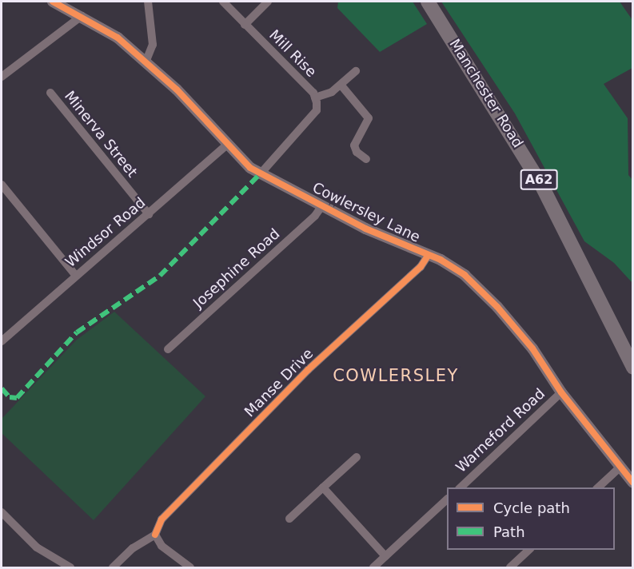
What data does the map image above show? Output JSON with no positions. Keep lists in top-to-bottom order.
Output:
{
  "streets": {
    "main road": ["Manchester Road", "A62"],
    "street": [
      "Mill Rise",
      "Minerva Street",
      "Cowlersley Lane",
      "Windsor Road",
      "Josephine Road",
      "Manse Drive",
      "Warneford Road"
    ]
  },
  "crossings": [
    ["Mill Rise", "Cowlersley Lane"],
    ["Minerva Street", "Windsor Road"],
    ["Cowlersley Lane", "Windsor Road"],
    ["Cowlersley Lane", "Josephine Road"],
    ["Cowlersley Lane", "Manse Drive"],
    ["Cowlersley Lane", "Warneford Road"]
  ],
  "districts": ["COWLERSLEY"],
  "legend": ["Cycle path", "Path"]
}
